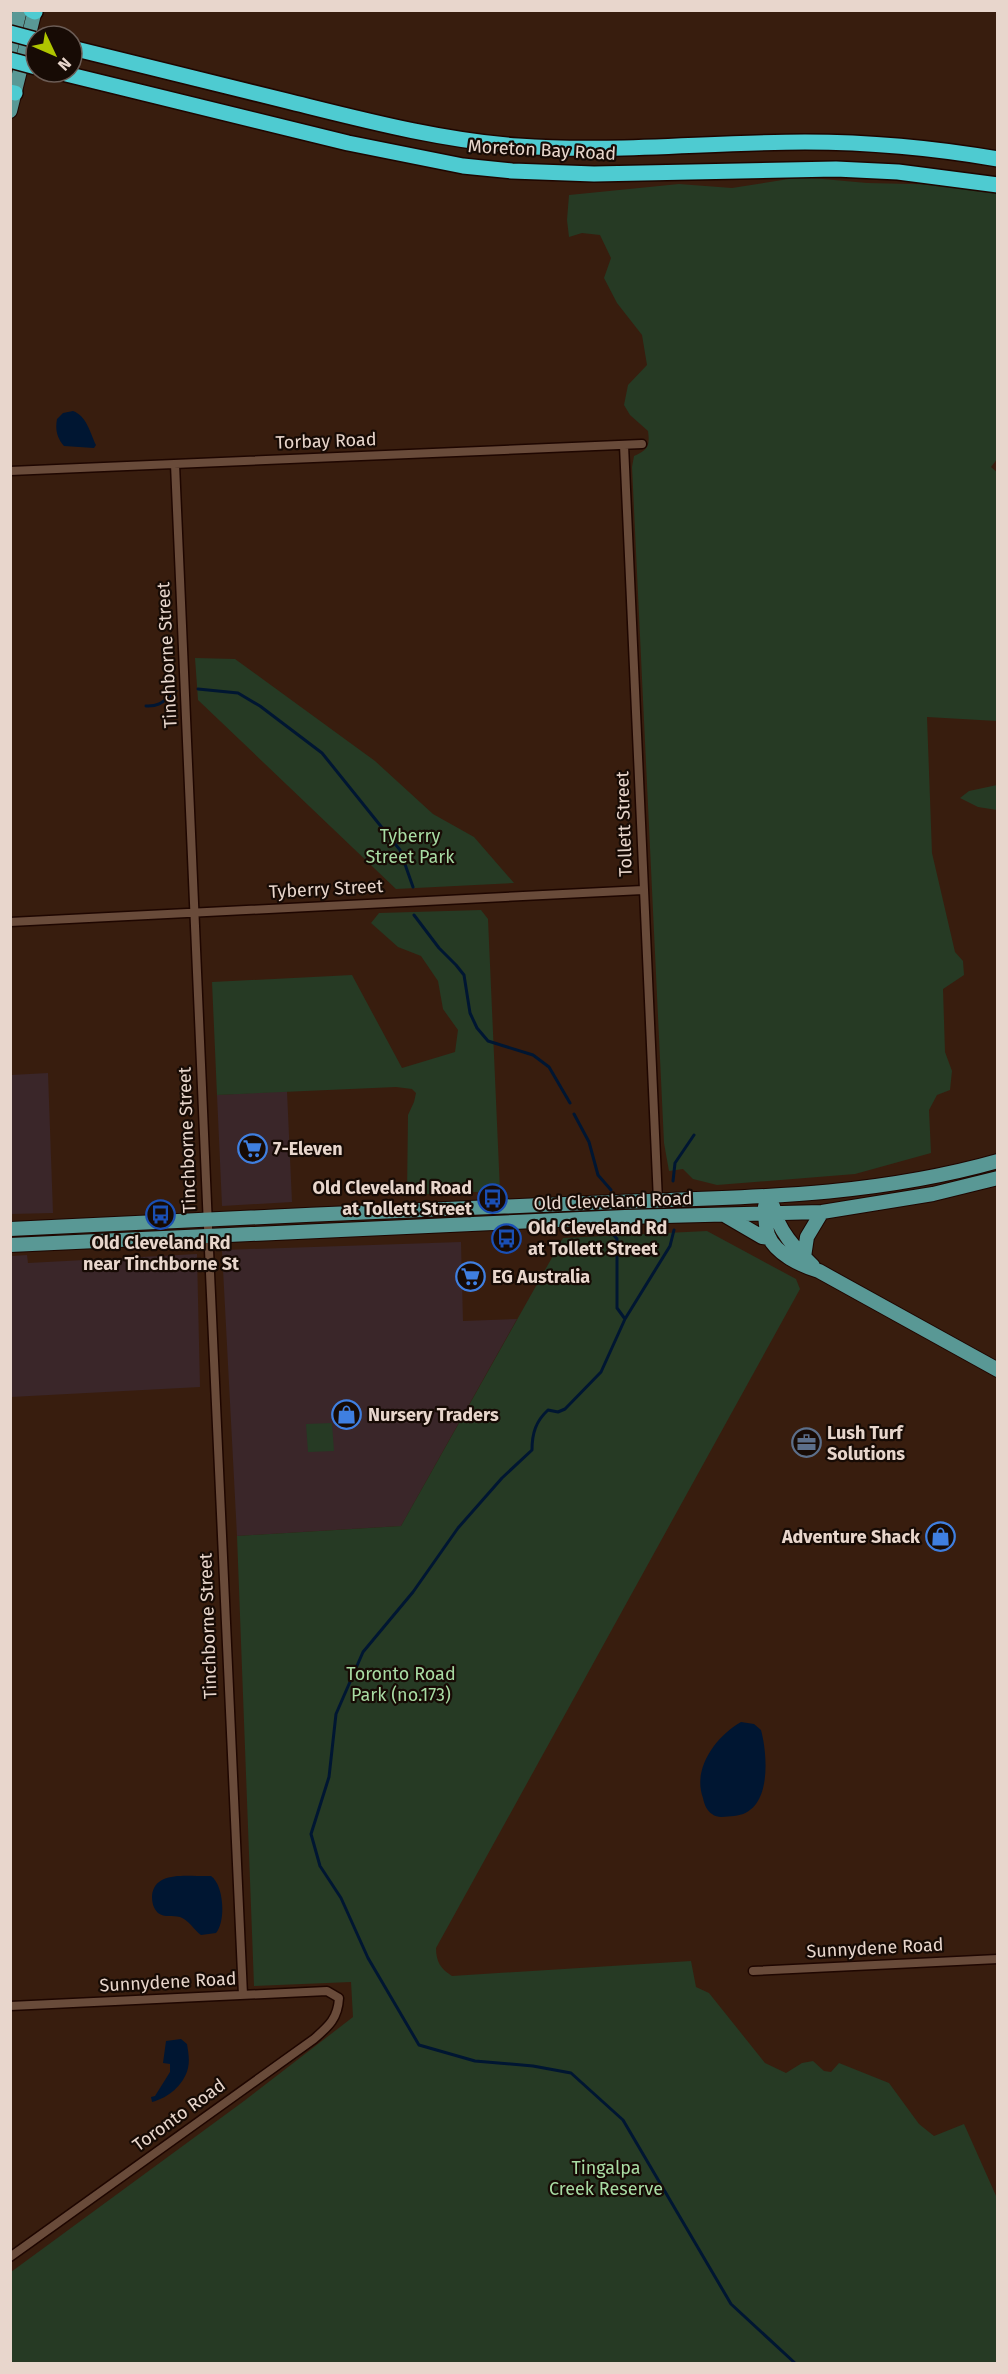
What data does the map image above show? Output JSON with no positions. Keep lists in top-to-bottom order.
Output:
{
  "streets": {
    "highway": ["Moreton Bay Road"],
    "main road": ["Old Cleveland Road"],
    "street": [
      "Torbay Road",
      "Tinchborne Street",
      "Tollett Street",
      "Tyberry Street",
      "Sunnydene Road",
      "Toronto Road"
    ]
  },
  "crossings": [
    ["Torbay Road", "Tinchborne Street"],
    ["Torbay Road", "Tollett Street"],
    ["Tinchborne Street", "Tyberry Street"],
    ["Tinchborne Street", "Old Cleveland Road"],
    ["Tinchborne Street", "Sunnydene Road"],
    ["Tollett Street", "Tyberry Street"],
    ["Tollett Street", "Old Cleveland Road"],
    ["Sunnydene Road", "Toronto Road"]
  ],
  "parks": ["Tyberry Street Park", "Toronto Road Park (no.173)", "Tingalpa Creek Reserve"],
  "places": {
    "supermarket": ["7-Eleven", "EG Australia"],
    "bus stop": ["Old Cleveland Road at Tollett Street", "Old Cleveland Rd near Tinchborne St", "Old Cleveland Rd at Tollett Street"],
    "shop": ["Nursery Traders", "Adventure Shack"],
    "office": ["Lush Turf Solutions"]
  },
  "north": "bottom right"
}
